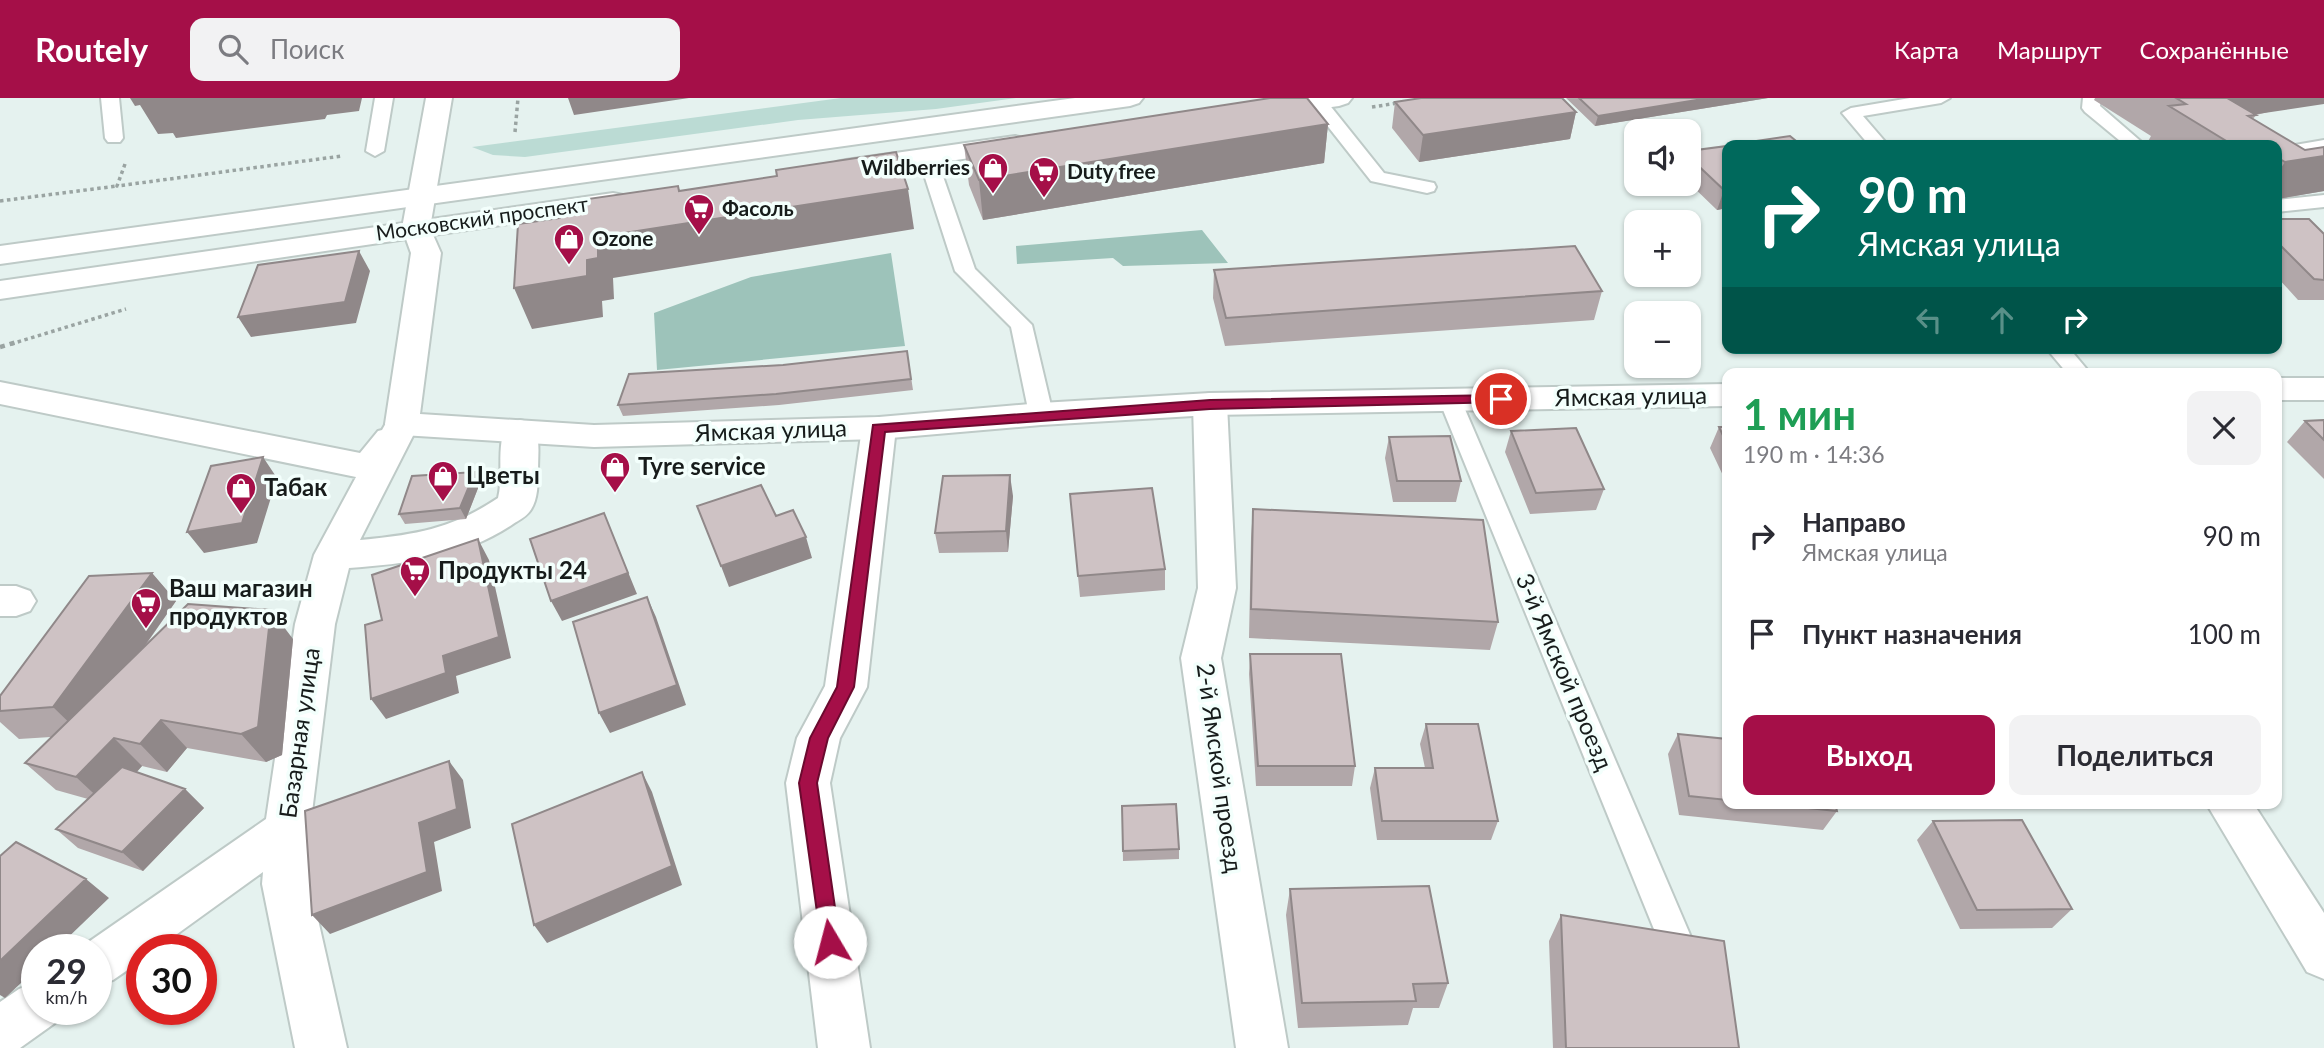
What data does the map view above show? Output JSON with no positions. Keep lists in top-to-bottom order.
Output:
{
  "streets": {
    "main road": [
      "Московский проспект",
      "Ямская улица",
      "Базарная улица",
      "2-й Ямской проезд"
    ],
    "lane": ["3-й Ямской проезд"]
  },
  "crossings": [
    ["Московский проспект", "Базарная улица"],
    ["Ямская улица", "3-й Ямской проезд"],
    ["Ямская улица", "Базарная улица"],
    ["Ямская улица", "2-й Ямской проезд"]
  ],
  "places": {
    "shop": [
      "Wildberries",
      "Ozone",
      "Tyre service",
      "Цветы",
      "Табак"
    ],
    "supermarket": [
      "Duty free",
      "Фасоль",
      "Продукты 24",
      "Ваш магазин продуктов"
    ]
  },
  "page": {
    "header": "Routely",
    "search": "Поиск",
    "nav": ["Карта", "Маршрут", "Сохранённые"],
    "map_buttons": ["+", "−"],
    "turn": ["90 m", "Ямская улица"],
    "heading": ["1 мин", "190 m · 14:36"],
    "list": [
      {
        "name": "Направо",
        "note": "Ямская улица",
        "value": "90 m"
      },
      {
        "name": "Пункт назначения",
        "value": "100 m"
      }
    ],
    "buttons": ["Выход", "Поделиться"],
    "speed": "29 km/h",
    "limit": "30"
  }
}
